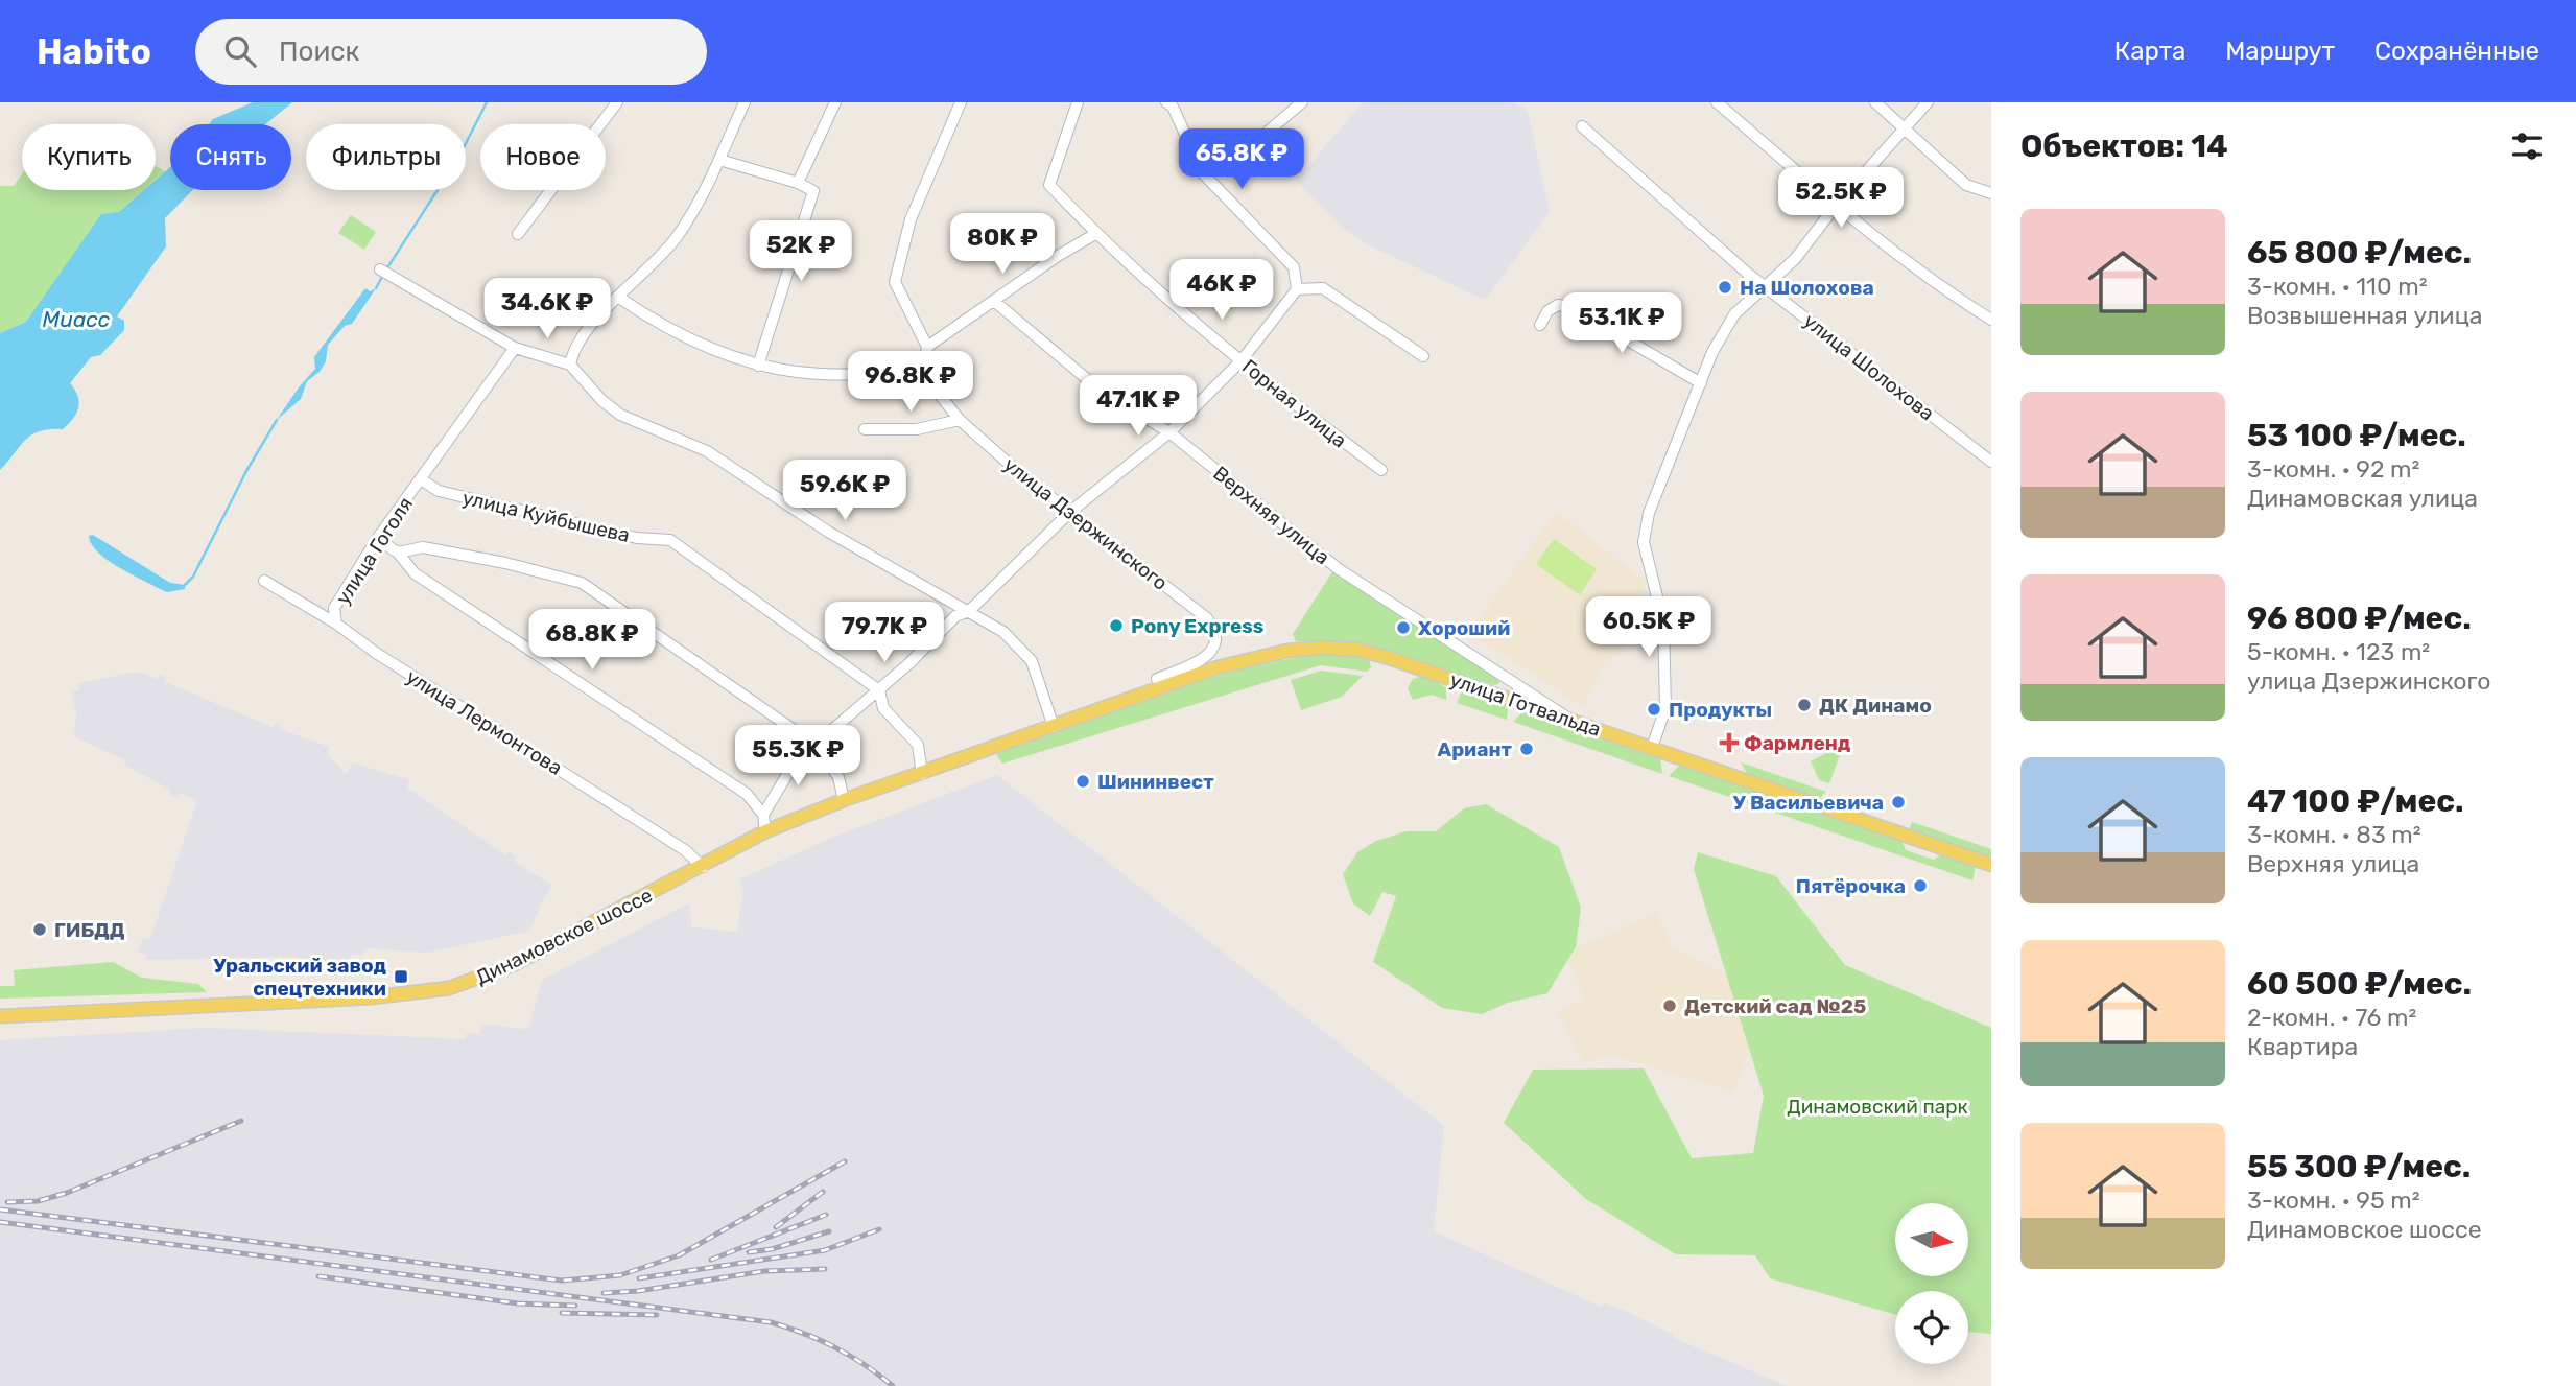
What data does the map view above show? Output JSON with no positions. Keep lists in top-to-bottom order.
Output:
{
  "streets": {
    "main road": ["улица Готвальда", "Динамовское шоссе"],
    "street": [
      "улица Шолохова",
      "Горная улица",
      "Верхняя улица",
      "улица Куйбышева",
      "улица Дзержинского",
      "улица Гоголя",
      "улица Лермонтова"
    ]
  },
  "crossings": [
    ["Верхняя улица", "улица Готвальда"],
    ["улица Куйбышева", "улица Гоголя"],
    ["улица Куйбышева", "Динамовское шоссе"],
    ["улица Гоголя", "улица Лермонтова"],
    ["улица Готвальда", "Динамовское шоссе"],
    ["улица Лермонтова", "Динамовское шоссе"]
  ],
  "water": ["Миасс"],
  "parks": ["Динамовский парк"],
  "places": {
    "other": [
      "На Шолохова",
      "Pony Express",
      "Хороший",
      "ДК Динамо",
      "Продукты",
      "Ариант",
      "Шининвест",
      "У Васильевича",
      "Пятёрочка",
      "ГИБДД",
      "Детский сад №25"
    ],
    "health": ["Фармленд"],
    "transit": ["Уральский завод спецтехники"]
  },
  "north": "right",
  "page": {
    "header": "Habito",
    "search": "Поиск",
    "nav": ["Карта", "Маршрут", "Сохранённые"],
    "heading": "Объектов: 14",
    "chip": [
      "Купить",
      "Снять",
      "Фильтры",
      "Новое"
    ],
    "price": [
      "65.8K ₽",
      "52.5K ₽",
      "80K ₽",
      "52K ₽",
      "46K ₽",
      "34.6K ₽",
      "53.1K ₽",
      "96.8K ₽",
      "47.1K ₽",
      "59.6K ₽",
      "60.5K ₽",
      "79.7K ₽",
      "68.8K ₽",
      "55.3K ₽"
    ],
    "list": [
      {
        "name": "65 800 ₽/мес.",
        "note": "3-комн. · 110 m² · Возвышенная улица"
      },
      {
        "name": "53 100 ₽/мес.",
        "note": "3-комн. · 92 m² · Динамовская улица"
      },
      {
        "name": "96 800 ₽/мес.",
        "note": "5-комн. · 123 m² · улица Дзержинского"
      },
      {
        "name": "47 100 ₽/мес.",
        "note": "3-комн. · 83 m² · Верхняя улица"
      },
      {
        "name": "60 500 ₽/мес.",
        "note": "2-комн. · 76 m² · Квартира"
      },
      {
        "name": "55 300 ₽/мес.",
        "note": "3-комн. · 95 m² · Динамовское шоссе"
      }
    ]
  }
}
